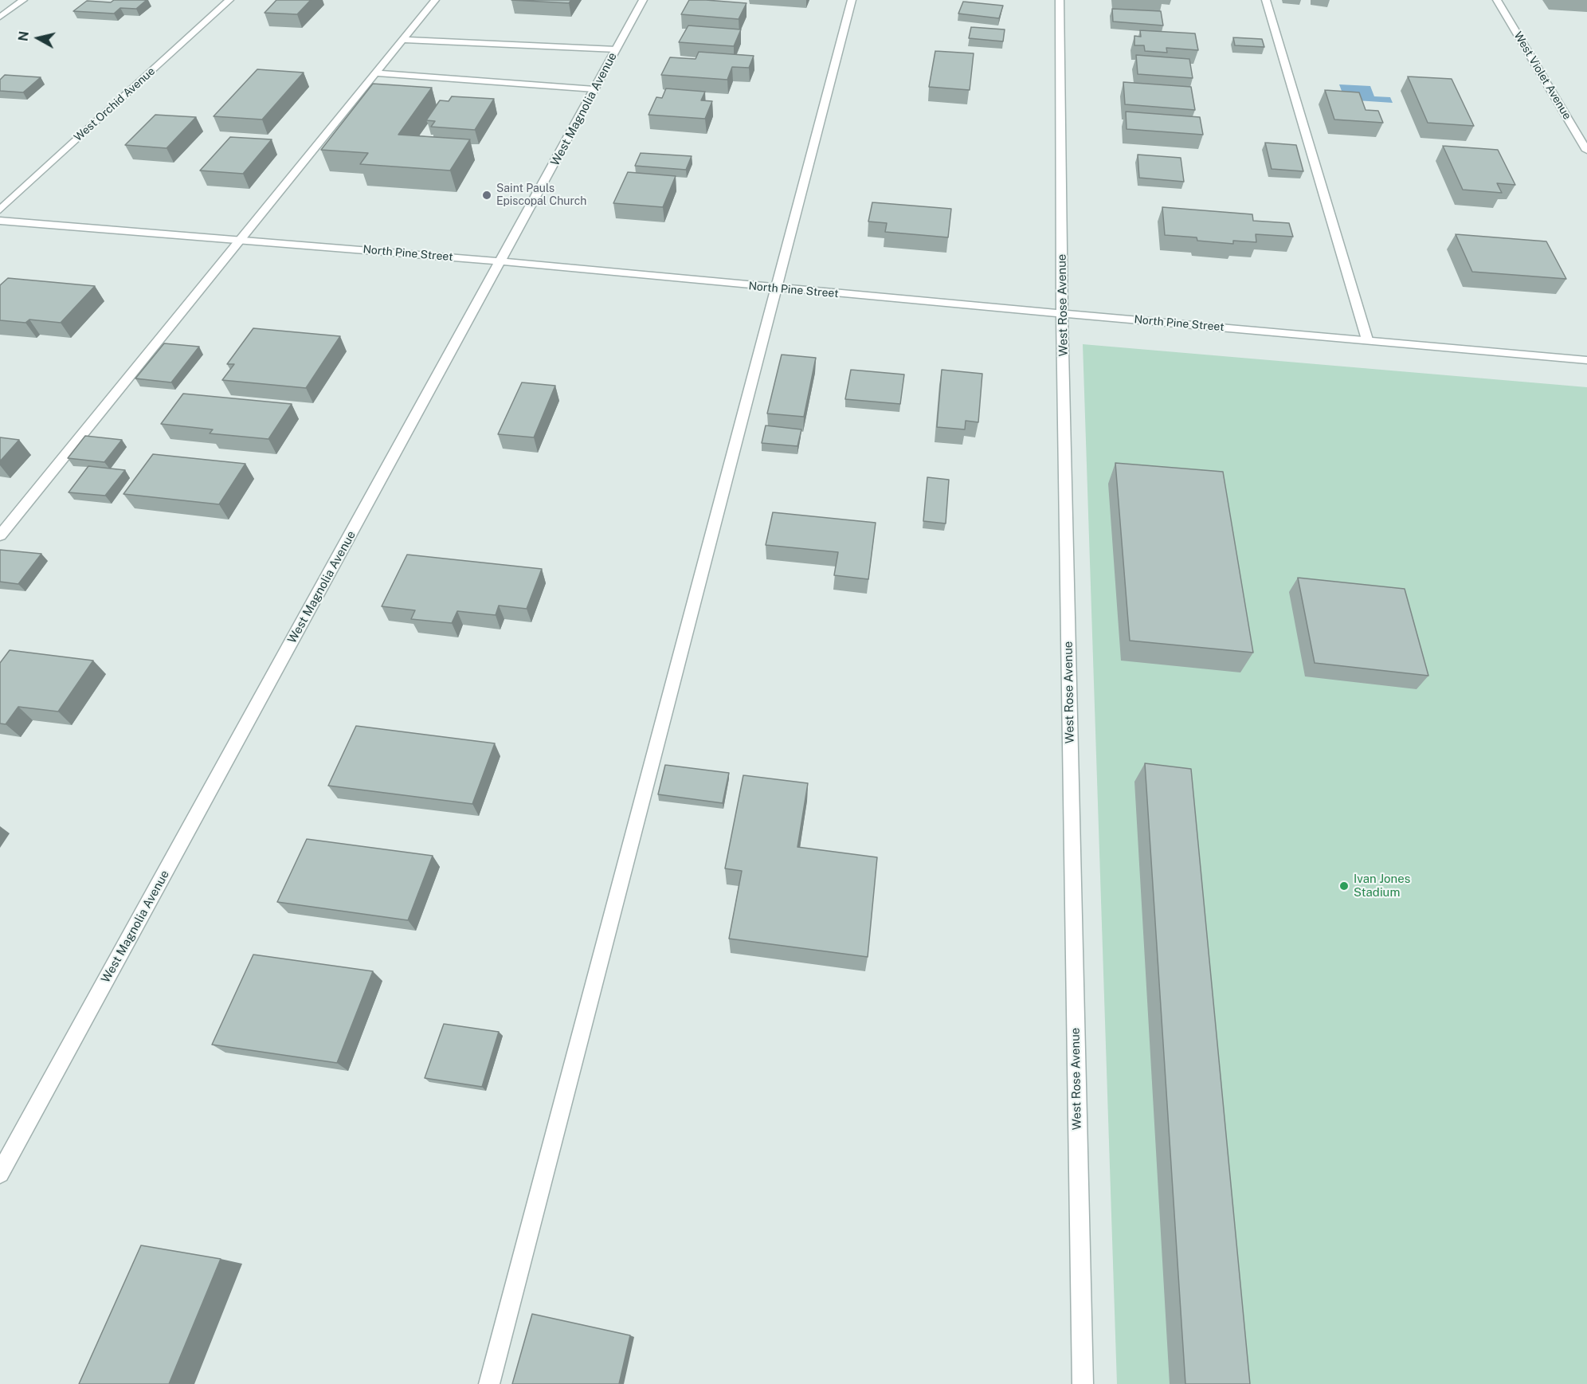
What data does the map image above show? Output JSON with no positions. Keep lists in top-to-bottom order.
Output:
{
  "streets": {
    "street": [
      "West Violet Avenue",
      "West Orchid Avenue",
      "West Magnolia Avenue",
      "North Pine Street",
      "West Rose Avenue"
    ]
  },
  "crossings": [
    ["West Magnolia Avenue", "North Pine Street"],
    ["North Pine Street", "West Rose Avenue"]
  ],
  "places": ["Saint Pauls Episcopal Church", "Ivan Jones Stadium"],
  "north": "left"
}
